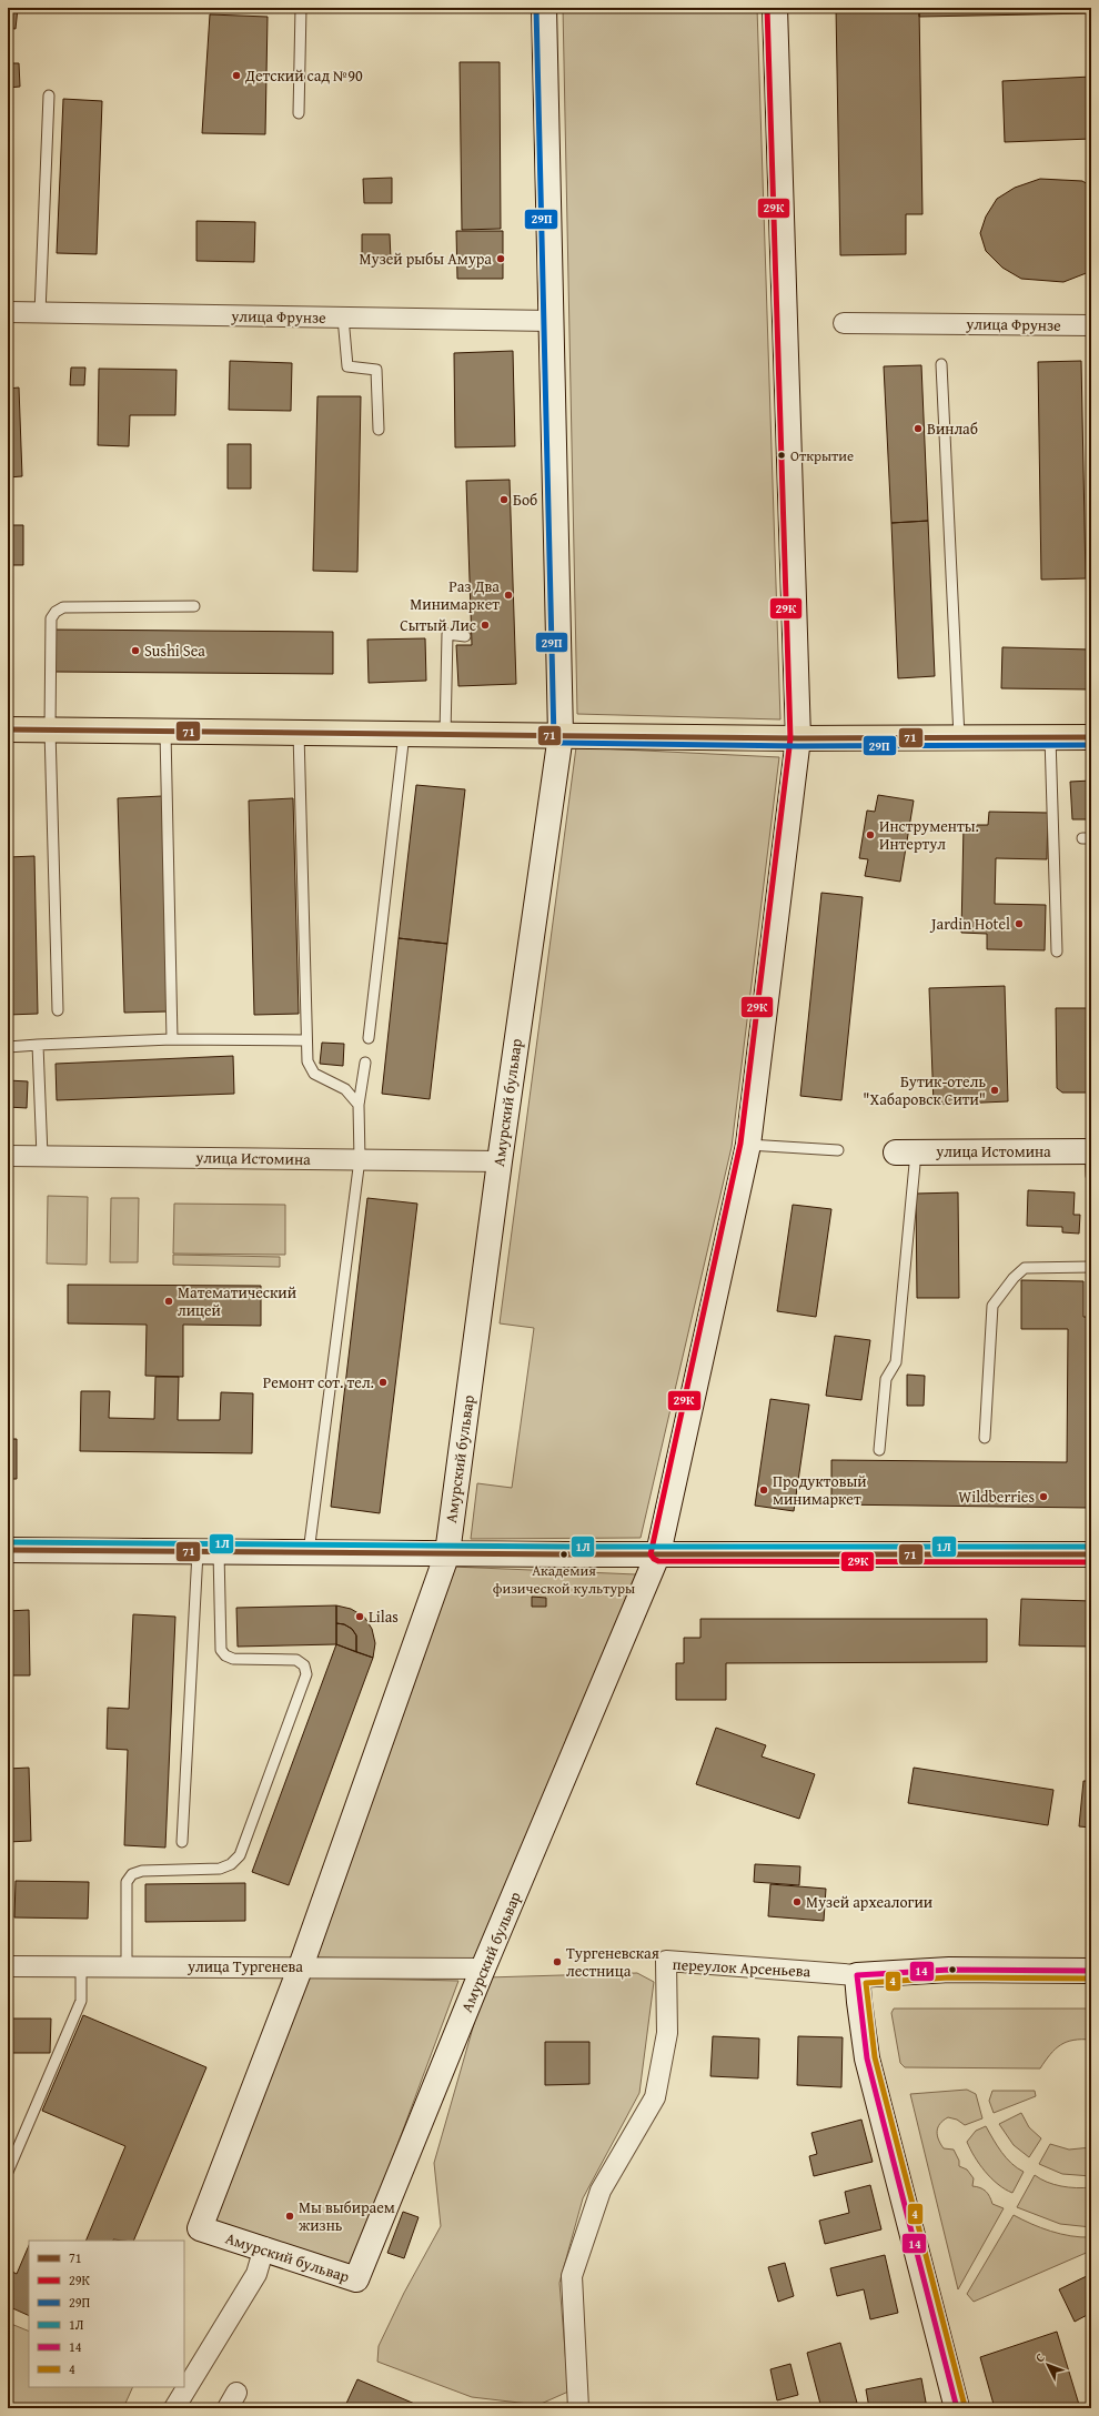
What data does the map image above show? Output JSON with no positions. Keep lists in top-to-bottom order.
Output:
{
  "streets": {
    "street": [
      "улица Фрунзе",
      "Амурский бульвар",
      "улица Истомина",
      "улица Тургенева",
      "переулок Арсеньева"
    ]
  },
  "crossings": [
    ["улица Фрунзе", "Амурский бульвар"],
    ["Амурский бульвар", "улица Истомина"],
    ["Амурский бульвар", "улица Тургенева"]
  ],
  "places": [
    "Детский сад №90",
    "Музей рыбы Амура",
    "Винлаб",
    "Открытие",
    "Боб",
    "Раз Два Минимаркет",
    "Сытый Лис",
    "Sushi Sea",
    "Инструменты. Интертул",
    "Jardin Hotel",
    "Бутик-отель \"Хабаровск Сити\"",
    "Математический лицей",
    "Ремонт сот. тел.",
    "Продуктовый минимаркет",
    "Wildberries",
    "Академия физической культуры",
    "Lilas",
    "Музей археалогии",
    "Тургеневская лестница",
    "Мы выбираем жизнь"
  ],
  "lines": [
    "transit line 29К",
    "transit line 29П",
    "transit line 71",
    "transit line 1Л",
    "transit line 14",
    "transit line 4"
  ],
  "legend": [
    "71",
    "29К",
    "29П",
    "1Л",
    "14",
    "4"
  ],
  "north": "top left"
}
